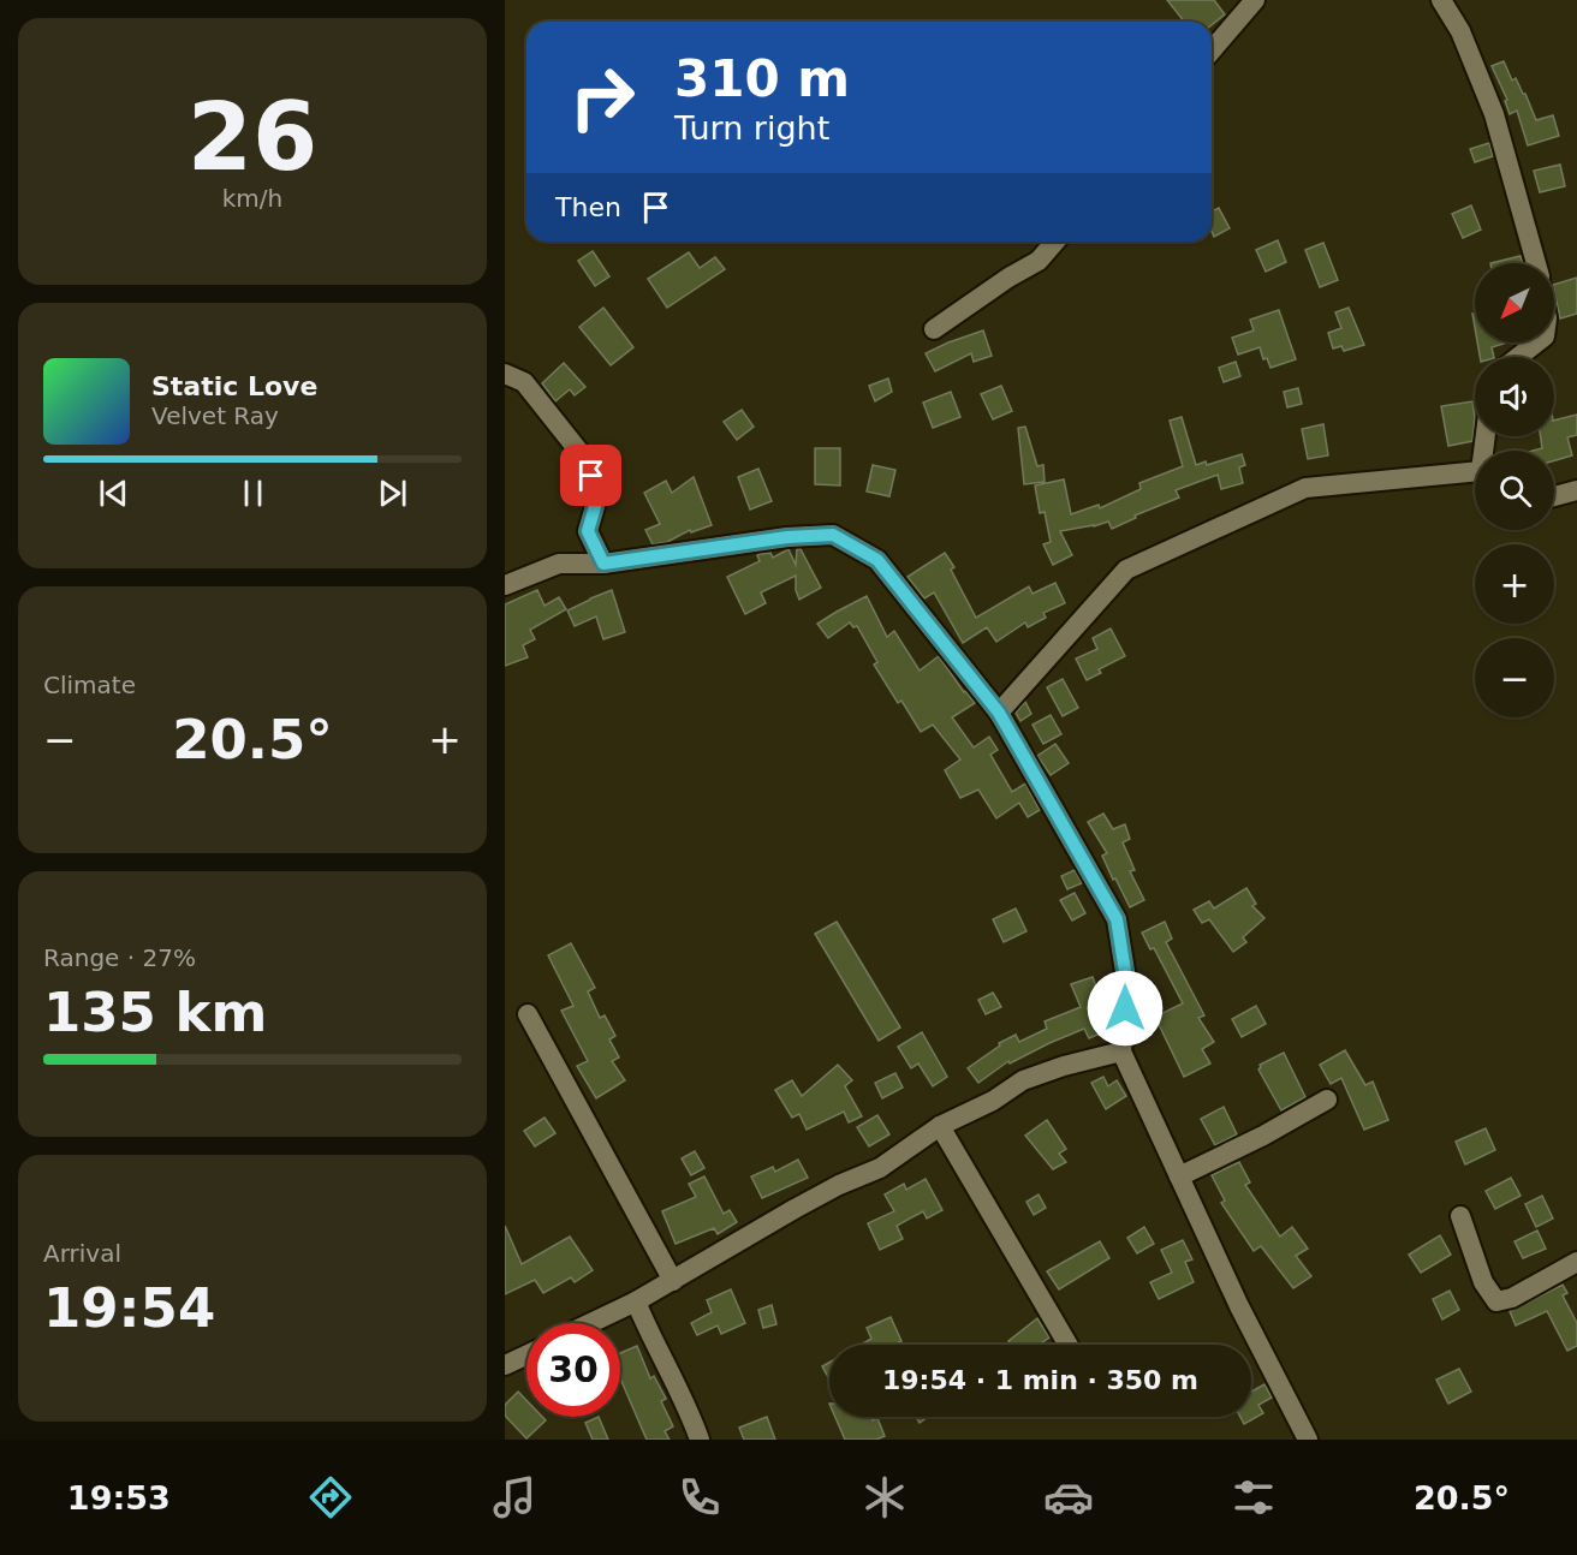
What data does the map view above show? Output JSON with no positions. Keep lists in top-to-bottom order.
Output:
{
  "north": "bottom left",
  "page": {
    "tile": [
      ["26", "km/h"],
      "Climate",
      ["Range · 27%", "135 km"],
      ["Arrival", "19:54"]
    ],
    "turn": ["310 m", "Turn right"],
    "then": "Then",
    "map_buttons": ["+", "−"],
    "song": ["Static Love", "Velvet Ray"],
    "heat": ["−", "20.5°", "+"],
    "limit": "30",
    "trip": "19:54 · 1 min · 350 m",
    "tabs": ["19:53", "20.5°"]
  }
}
